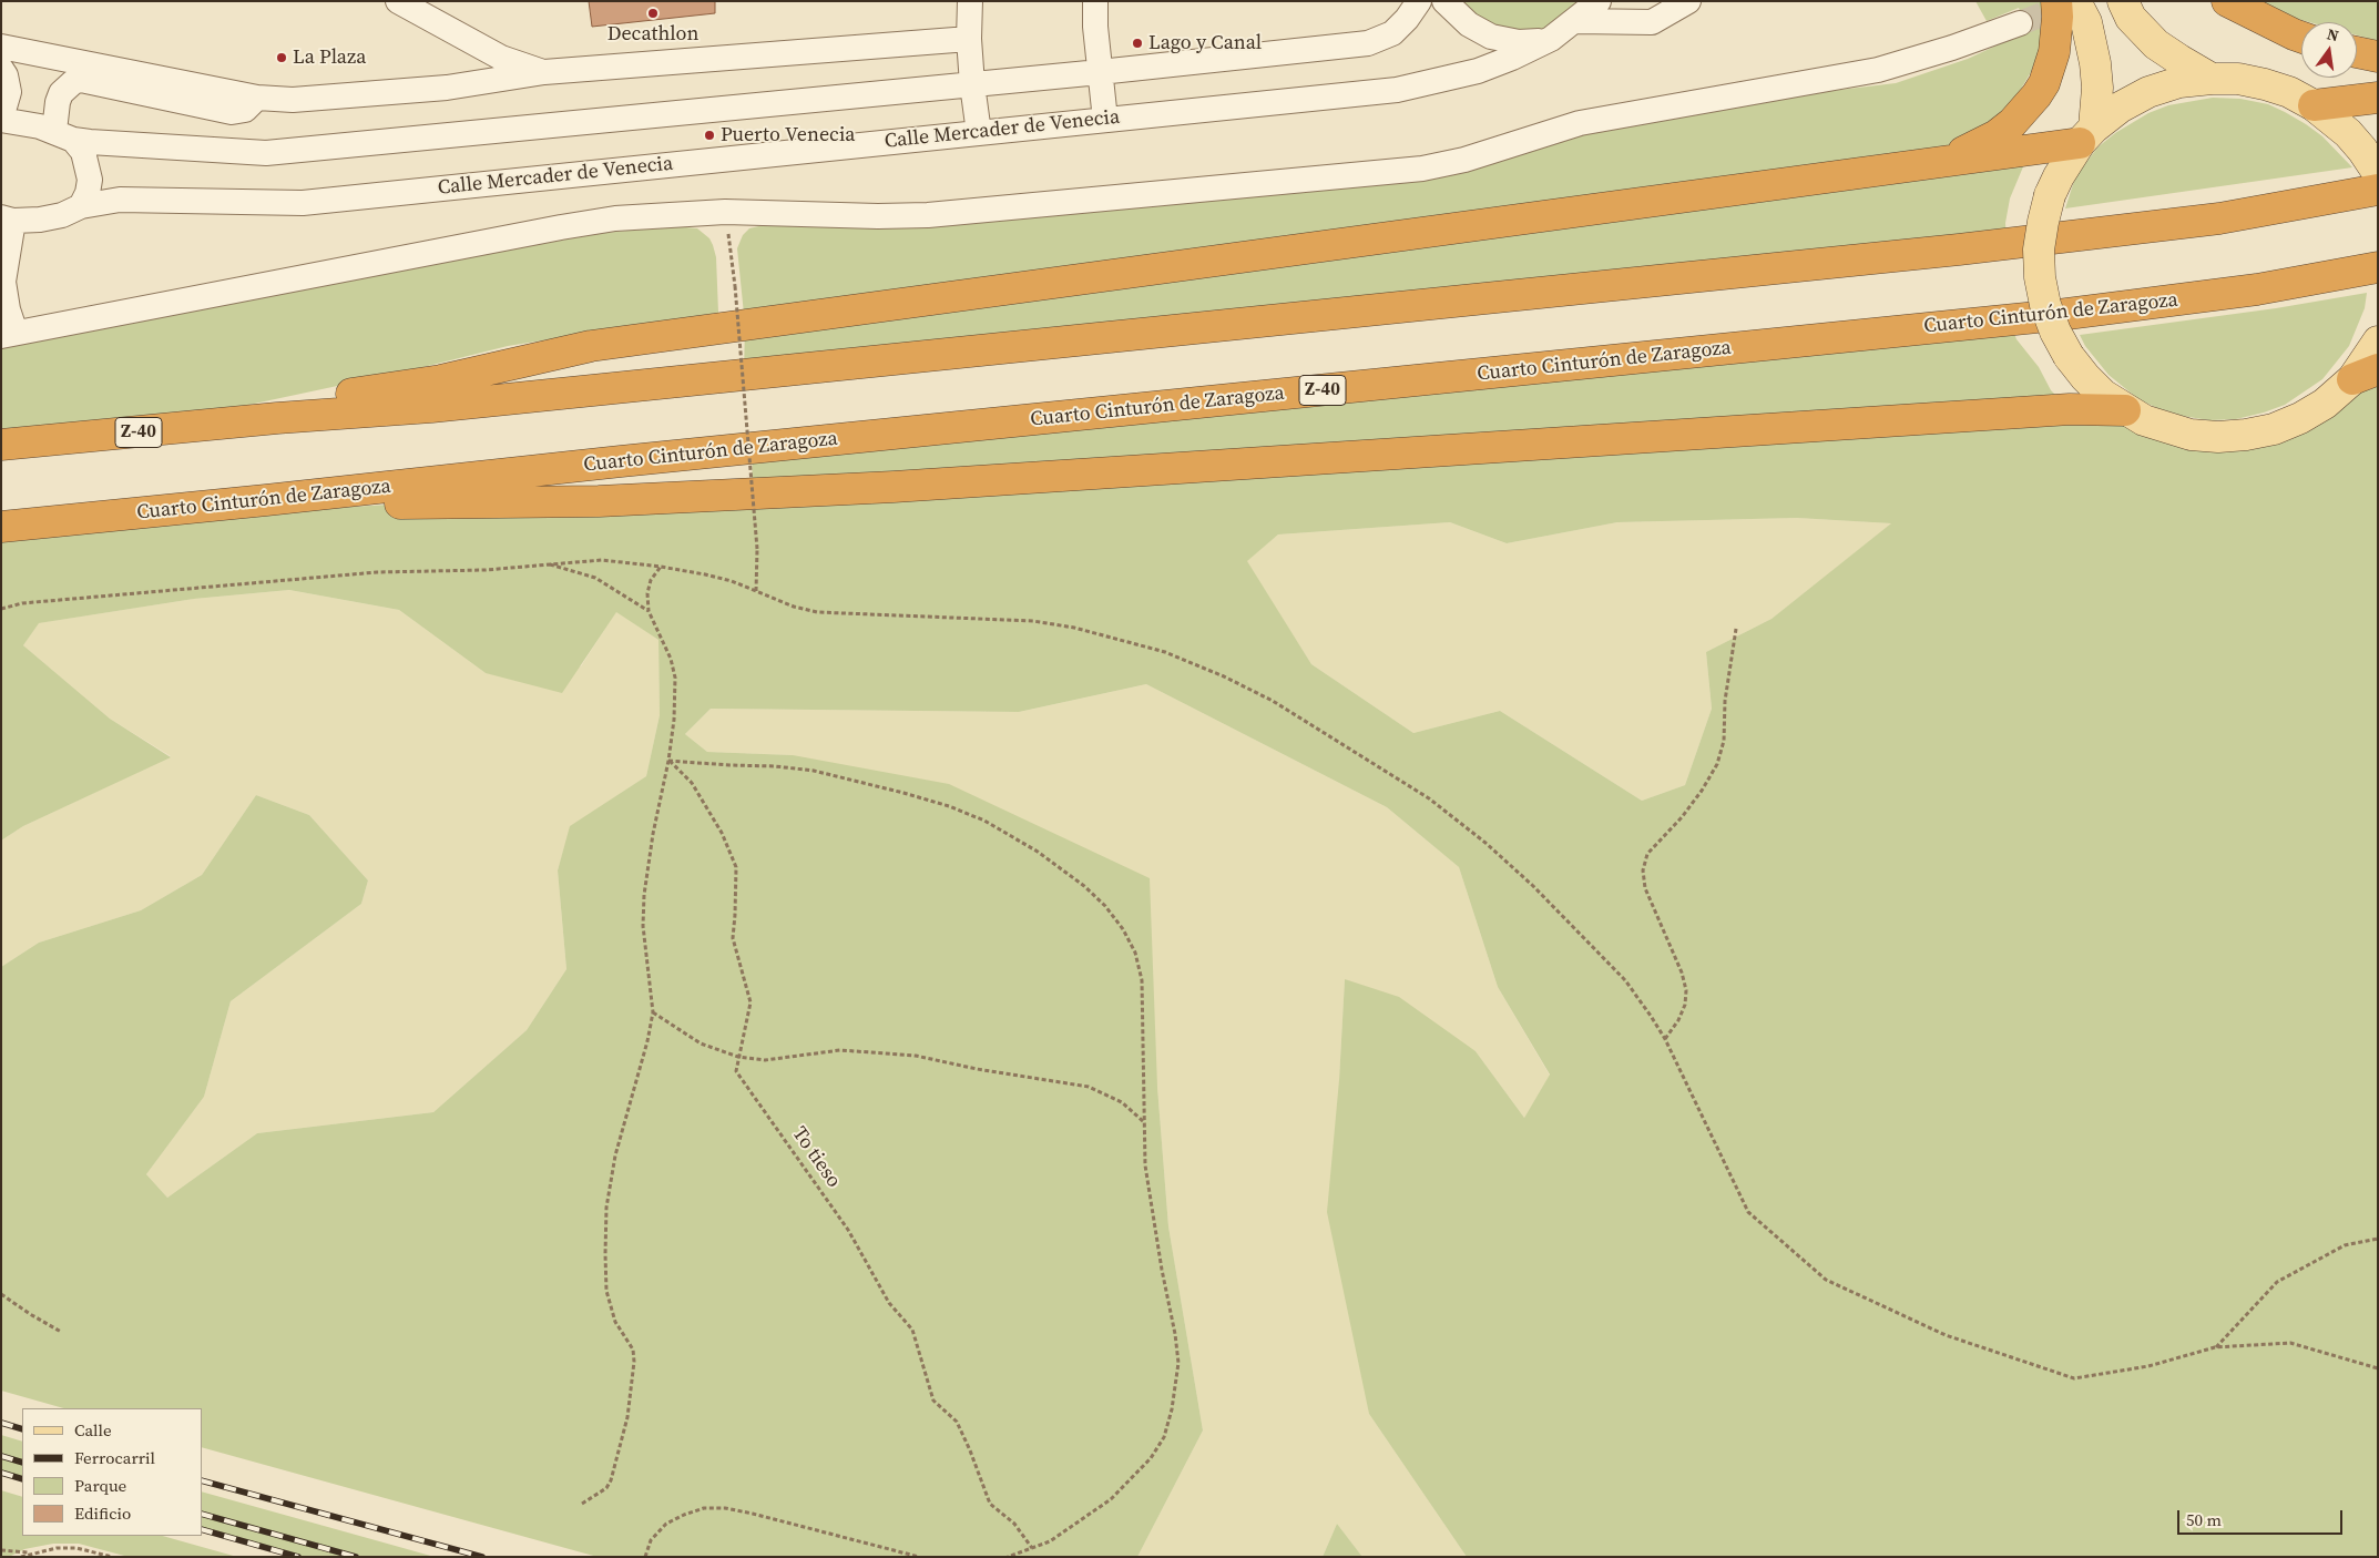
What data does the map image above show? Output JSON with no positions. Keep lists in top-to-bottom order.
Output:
{
  "streets": {
    "highway": ["Cuarto Cinturón de Zaragoza", "Z-40"],
    "street": ["Calle Mercader de Venecia"],
    "path": ["To tieso"]
  },
  "places": [
    "Decathlon",
    "Lago y Canal",
    "La Plaza",
    "Puerto Venecia"
  ],
  "legend": [
    "Calle",
    "Ferrocarril",
    "Parque",
    "Edificio"
  ],
  "scale_bar": "50 m",
  "north": "top"
}
